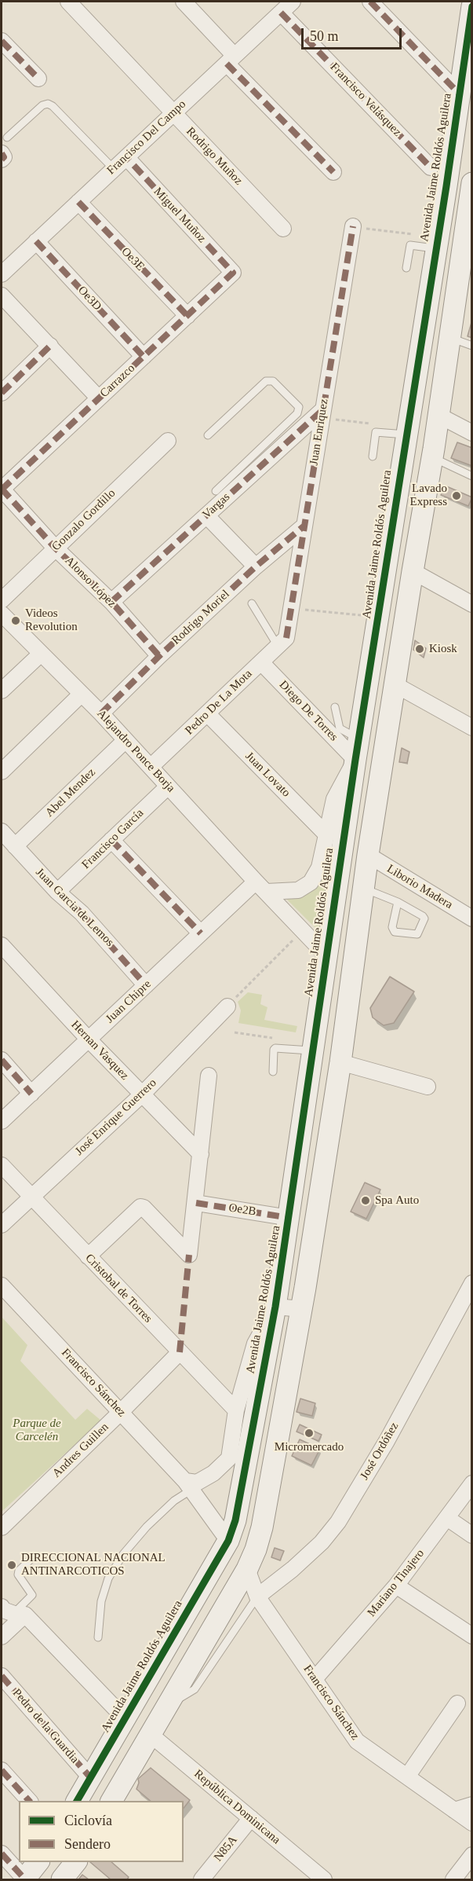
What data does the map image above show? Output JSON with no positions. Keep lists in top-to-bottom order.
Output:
{
  "streets": {
    "street": [
      "Francisco Velásquez",
      "Francisco Del Campo",
      "Rodrigo Muñoz",
      "Avenida Jaime Roldós Aguilera",
      "Miguel Muñoz",
      "Oe3E",
      "Oe3D",
      "Carrazco",
      "Juan Enriquez",
      "Vargas",
      "Gonzalo Gordillo",
      "Alonso López",
      "Rodrigo Moriel",
      "Pedro De La Mota",
      "Diego De Torres",
      "Alejandro Ponce Borja",
      "Juan Lovato",
      "Abel Mendez",
      "Francisco García",
      "Liborio Madera",
      "Juan Garcia de Lemos",
      "Juan Chipre",
      "Hernan Vasquez",
      "José Enrique Guerrero",
      "Oe2B",
      "Cristobal de Torres",
      "Francisco Sánchez",
      "Andres Guillen",
      "José Ordóñez",
      "Mariano Tinajero",
      "Pedro de la Guardia",
      "República Dominicana",
      "N85A"
    ]
  },
  "crossings": [
    ["Francisco Velásquez", "Francisco Del Campo"],
    ["Francisco Del Campo", "Rodrigo Muñoz"],
    ["Francisco Del Campo", "Miguel Muñoz"],
    ["Francisco Del Campo", "Oe3E"],
    ["Francisco Del Campo", "Oe3D"],
    ["Avenida Jaime Roldós Aguilera", "Diego De Torres"],
    ["Avenida Jaime Roldós Aguilera", "Alejandro Ponce Borja"],
    ["Avenida Jaime Roldós Aguilera", "Oe2B"],
    ["Avenida Jaime Roldós Aguilera", "Francisco Sánchez"],
    ["Avenida Jaime Roldós Aguilera", "Pedro de la Guardia"],
    ["Miguel Muñoz", "Carrazco"],
    ["Oe3E", "Carrazco"],
    ["Oe3D", "Carrazco"],
    ["Carrazco", "Alonso López"],
    ["Juan Enriquez", "Vargas"],
    ["Juan Enriquez", "Rodrigo Moriel"],
    ["Juan Enriquez", "Pedro De La Mota"],
    ["Vargas", "Alonso López"],
    ["Gonzalo Gordillo", "Alonso López"],
    ["Alonso López", "Rodrigo Moriel"],
    ["Rodrigo Moriel", "Alejandro Ponce Borja"],
    ["Pedro De La Mota", "Diego De Torres"],
    ["Pedro De La Mota", "Alejandro Ponce Borja"],
    ["Pedro De La Mota", "Juan Lovato"],
    ["Alejandro Ponce Borja", "Abel Mendez"],
    ["Alejandro Ponce Borja", "Francisco García"],
    ["Alejandro Ponce Borja", "Juan Chipre"],
    ["Abel Mendez", "Juan Garcia de Lemos"],
    ["Francisco García", "Juan Garcia de Lemos"],
    ["Juan Garcia de Lemos", "Juan Chipre"],
    ["Juan Chipre", "Hernan Vasquez"],
    ["Hernan Vasquez", "José Enrique Guerrero"],
    ["José Enrique Guerrero", "Cristobal de Torres"],
    ["Cristobal de Torres", "Andres Guillen"],
    ["Francisco Sánchez", "Andres Guillen"],
    ["Francisco Sánchez", "José Ordóñez"],
    ["Francisco Sánchez", "Mariano Tinajero"],
    ["República Dominicana", "N85A"]
  ],
  "parks": ["Parque de Carcelén"],
  "places": [
    "Lavado Express",
    "Videos Revolution",
    "Kiosk",
    "Spa Auto",
    "Micromercado",
    "DIRECCIONAL NACIONAL ANTINARCOTICOS"
  ],
  "legend": ["Ciclovía", "Sendero"],
  "scale_bar": "50 m"
}
